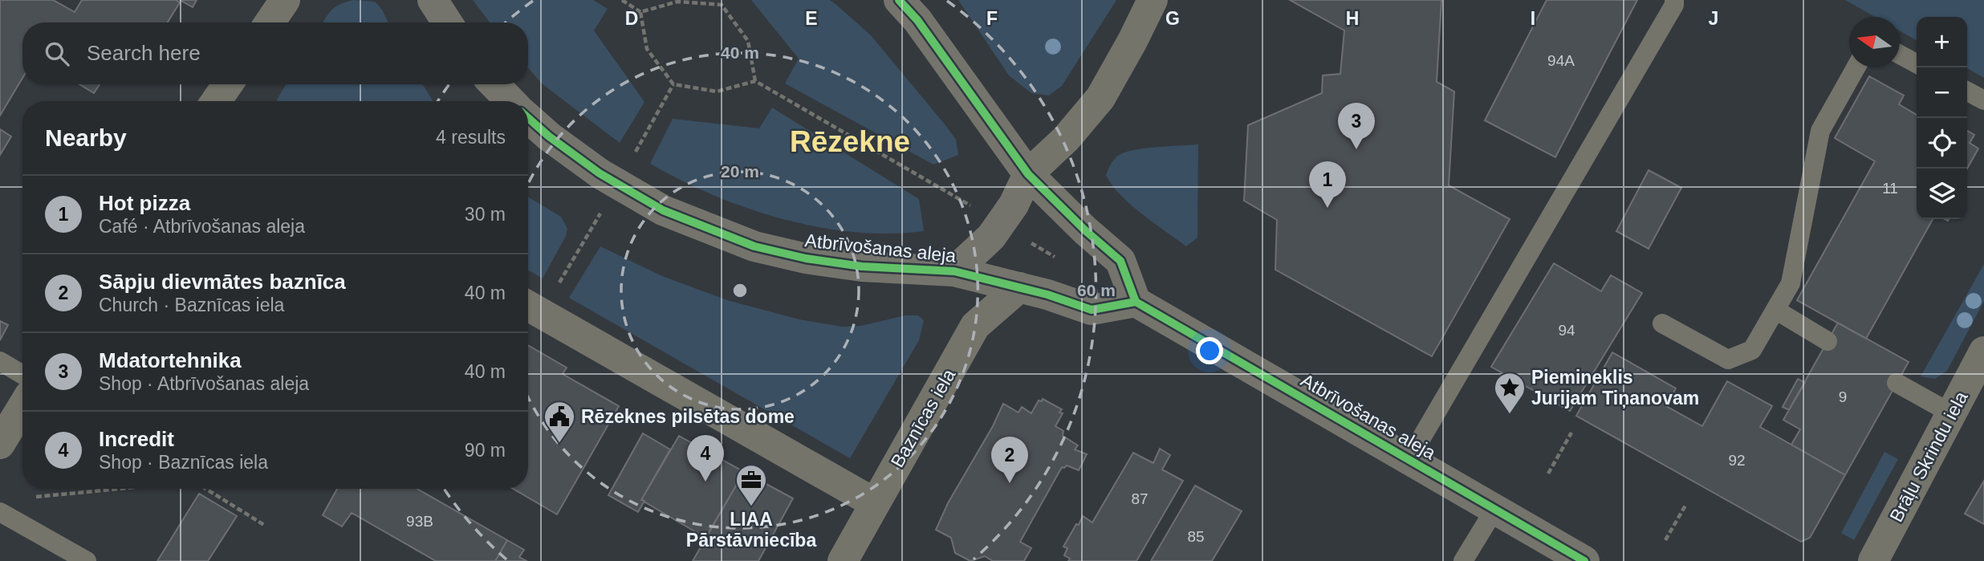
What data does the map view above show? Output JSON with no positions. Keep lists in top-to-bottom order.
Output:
{
  "streets": {
    "main road": ["Atbrīvošanas aleja"],
    "street": ["Baznīcas iela", "Brāļu Skrindu iela"]
  },
  "crossings": [
    ["Atbrīvošanas aleja", "Baznīcas iela"]
  ],
  "districts": ["Rēzekne"],
  "places": {
    "place": ["Piemineklis Jurijam Tiņanovam"],
    "public building": ["Rēzeknes pilsētas dome"],
    "office": ["LIAA Pārstāvniecība"]
  },
  "house_numbers": [
    "94A",
    "11",
    "94",
    "9",
    "92",
    "87",
    "93B",
    "85"
  ],
  "north": "left",
  "page": {
    "map_buttons": ["+", "−"],
    "search": "Search here",
    "heading": ["Nearby", "4 results"],
    "pins": [
      "3",
      "1",
      "4",
      "2"
    ],
    "list": [
      {
        "mark": "1",
        "name": "Hot pizza",
        "note": "Café · Atbrīvošanas aleja",
        "value": "30 m"
      },
      {
        "mark": "2",
        "name": "Sāpju dievmātes baznīca",
        "note": "Church · Baznīcas iela",
        "value": "40 m"
      },
      {
        "mark": "3",
        "name": "Mdatortehnika",
        "note": "Shop · Atbrīvošanas aleja",
        "value": "40 m"
      },
      {
        "mark": "4",
        "name": "Incredit",
        "note": "Shop · Baznīcas iela",
        "value": "90 m"
      }
    ]
  },
  "grid": {
    "columns": [
      "D",
      "E",
      "F",
      "G",
      "H",
      "I",
      "J"
    ]
  },
  "rings": ["40 m", "20 m", "60 m"]
}
